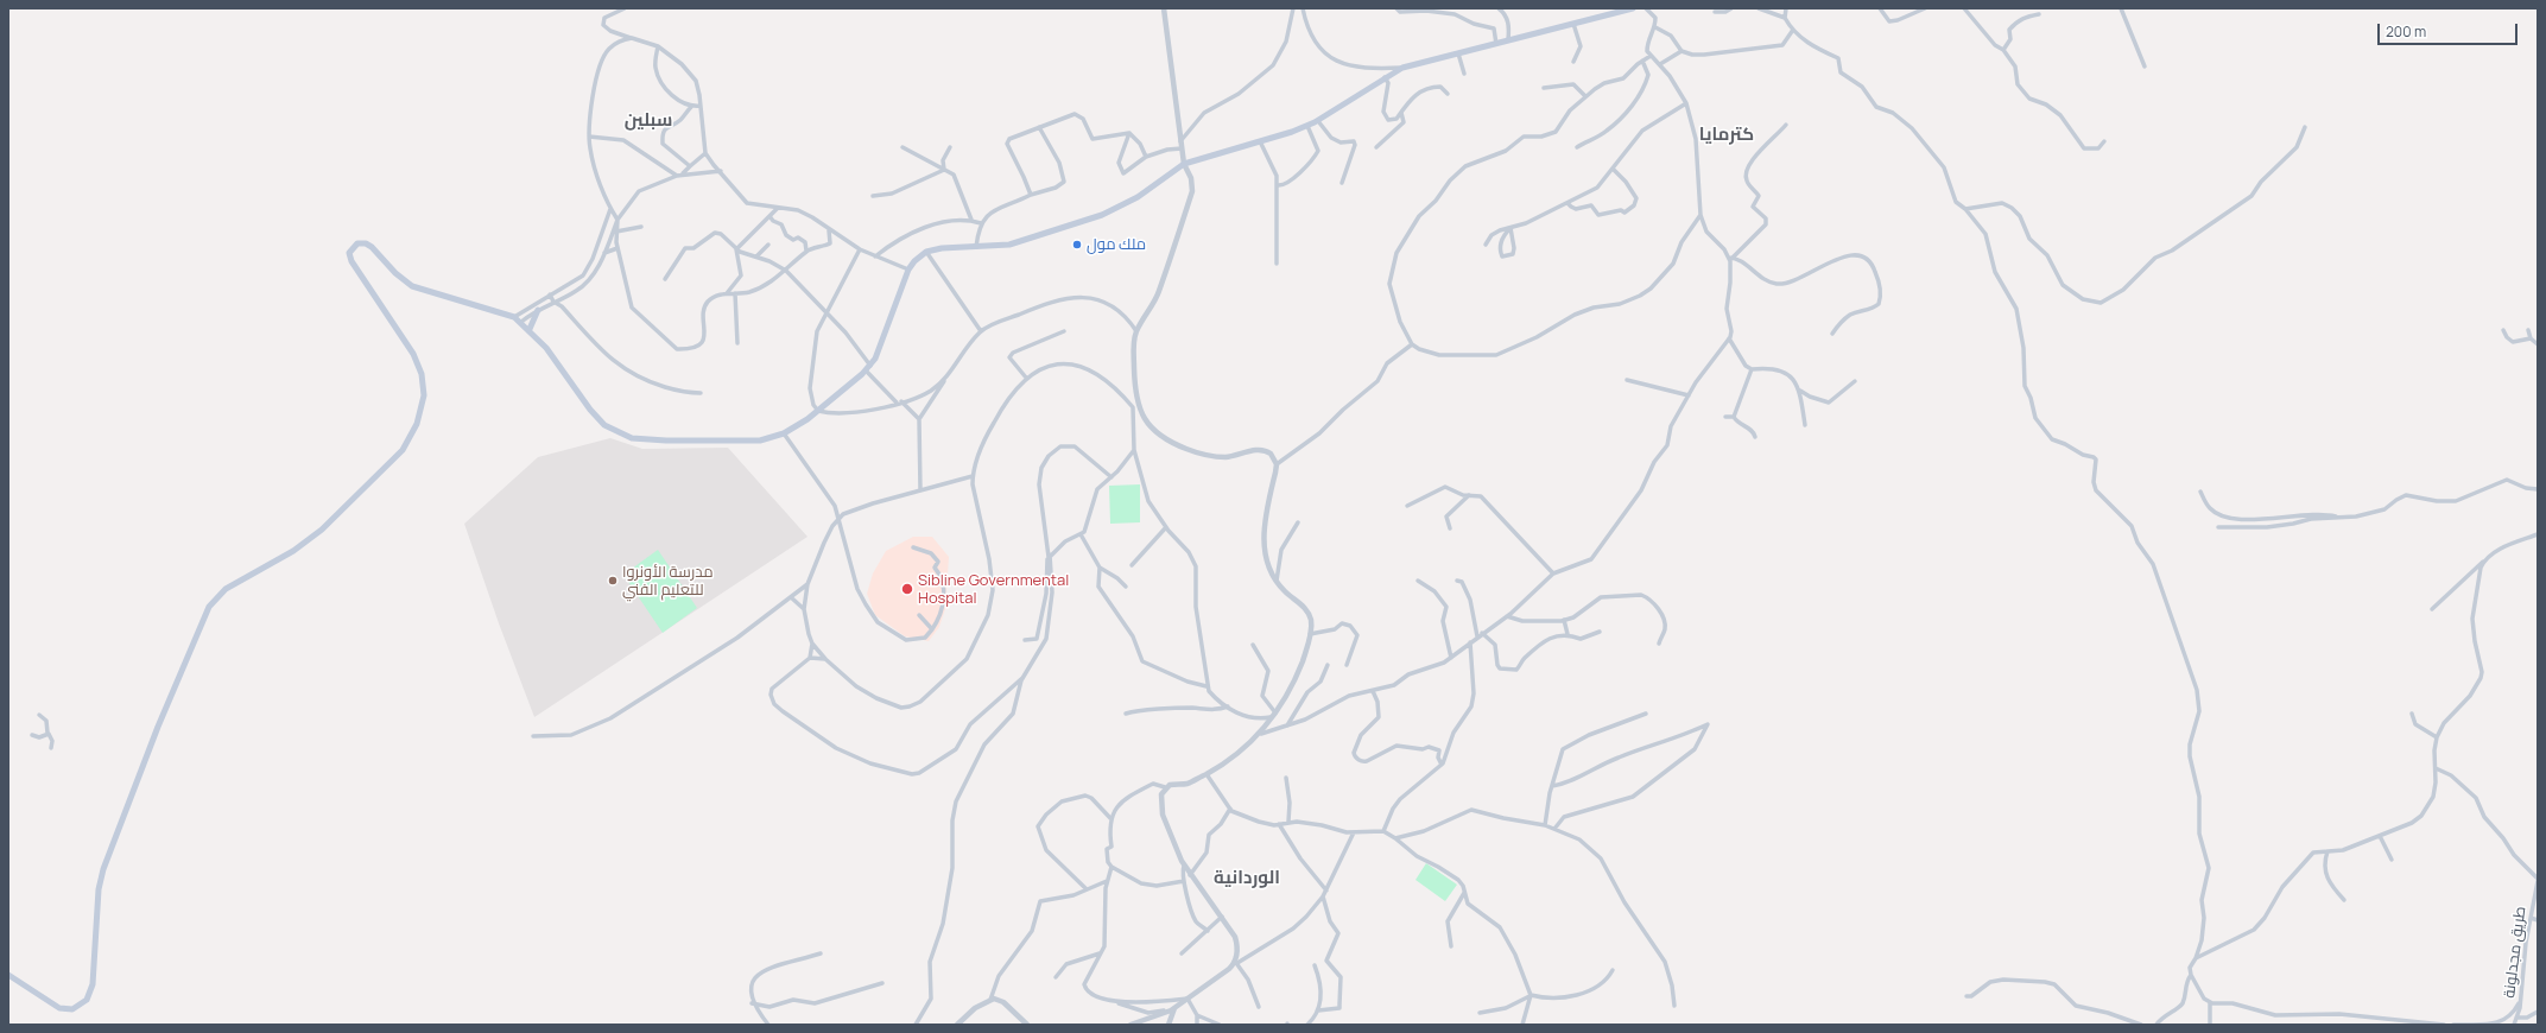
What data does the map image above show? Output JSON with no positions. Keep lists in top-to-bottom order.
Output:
{
  "streets": {
    "street": ["طريق مجدلونة"]
  },
  "districts": ["سبلين", "كترمايا", "الوردانية"],
  "places": ["ملك مول", "مدرسة الأونروا للتعليم الفني", "Sibline Governmental Hospital"],
  "scale_bar": "200 m"
}
